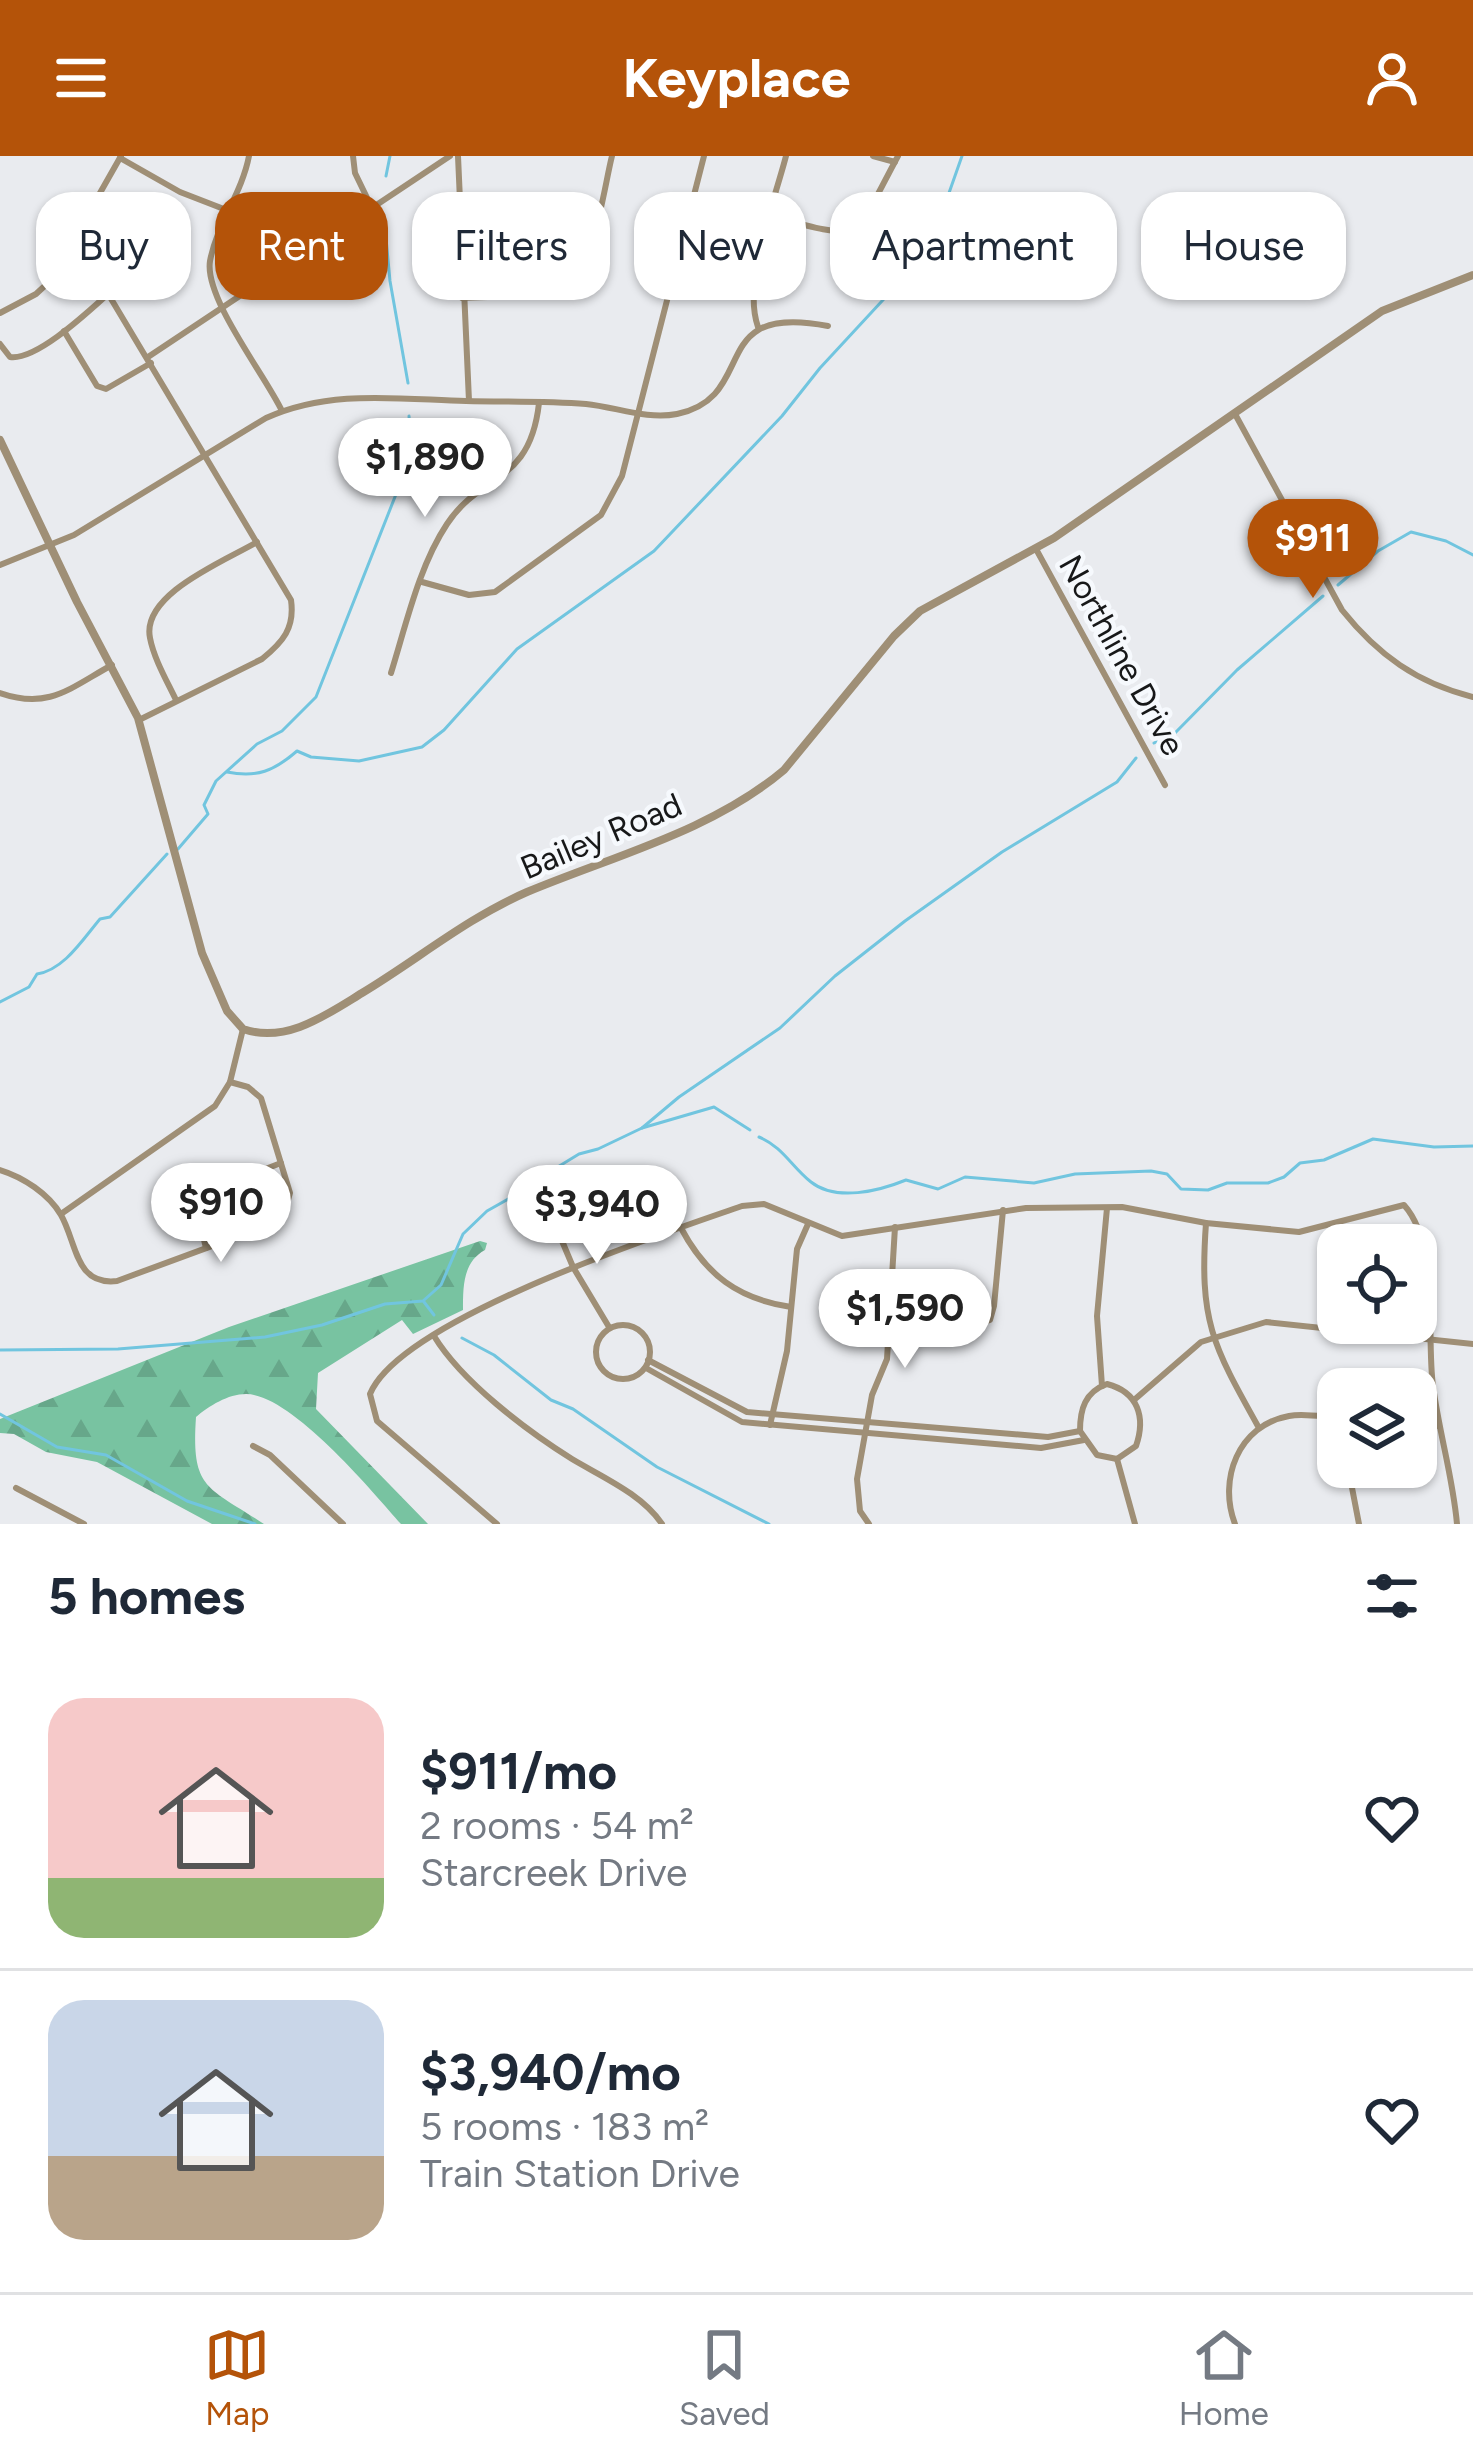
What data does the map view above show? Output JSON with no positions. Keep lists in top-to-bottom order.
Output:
{
  "streets": {
    "street": ["Northline Drive", "Bailey Road"]
  },
  "crossings": [
    ["Northline Drive", "Bailey Road"]
  ],
  "page": {
    "header": "Keyplace",
    "chip": [
      "Buy",
      "Rent",
      "Filters",
      "New",
      "Apartment",
      "House"
    ],
    "price": [
      "$1,890",
      "$911",
      "$910",
      "$3,940",
      "$1,590"
    ],
    "heading": "5 homes",
    "list": [
      {
        "name": "$911/mo",
        "note": "2 rooms · 54 m² · Starcreek Drive"
      },
      {
        "name": "$3,940/mo",
        "note": "5 rooms · 183 m² · Train Station Drive"
      }
    ],
    "tabs": ["Map", "Saved", "Home"]
  }
}
